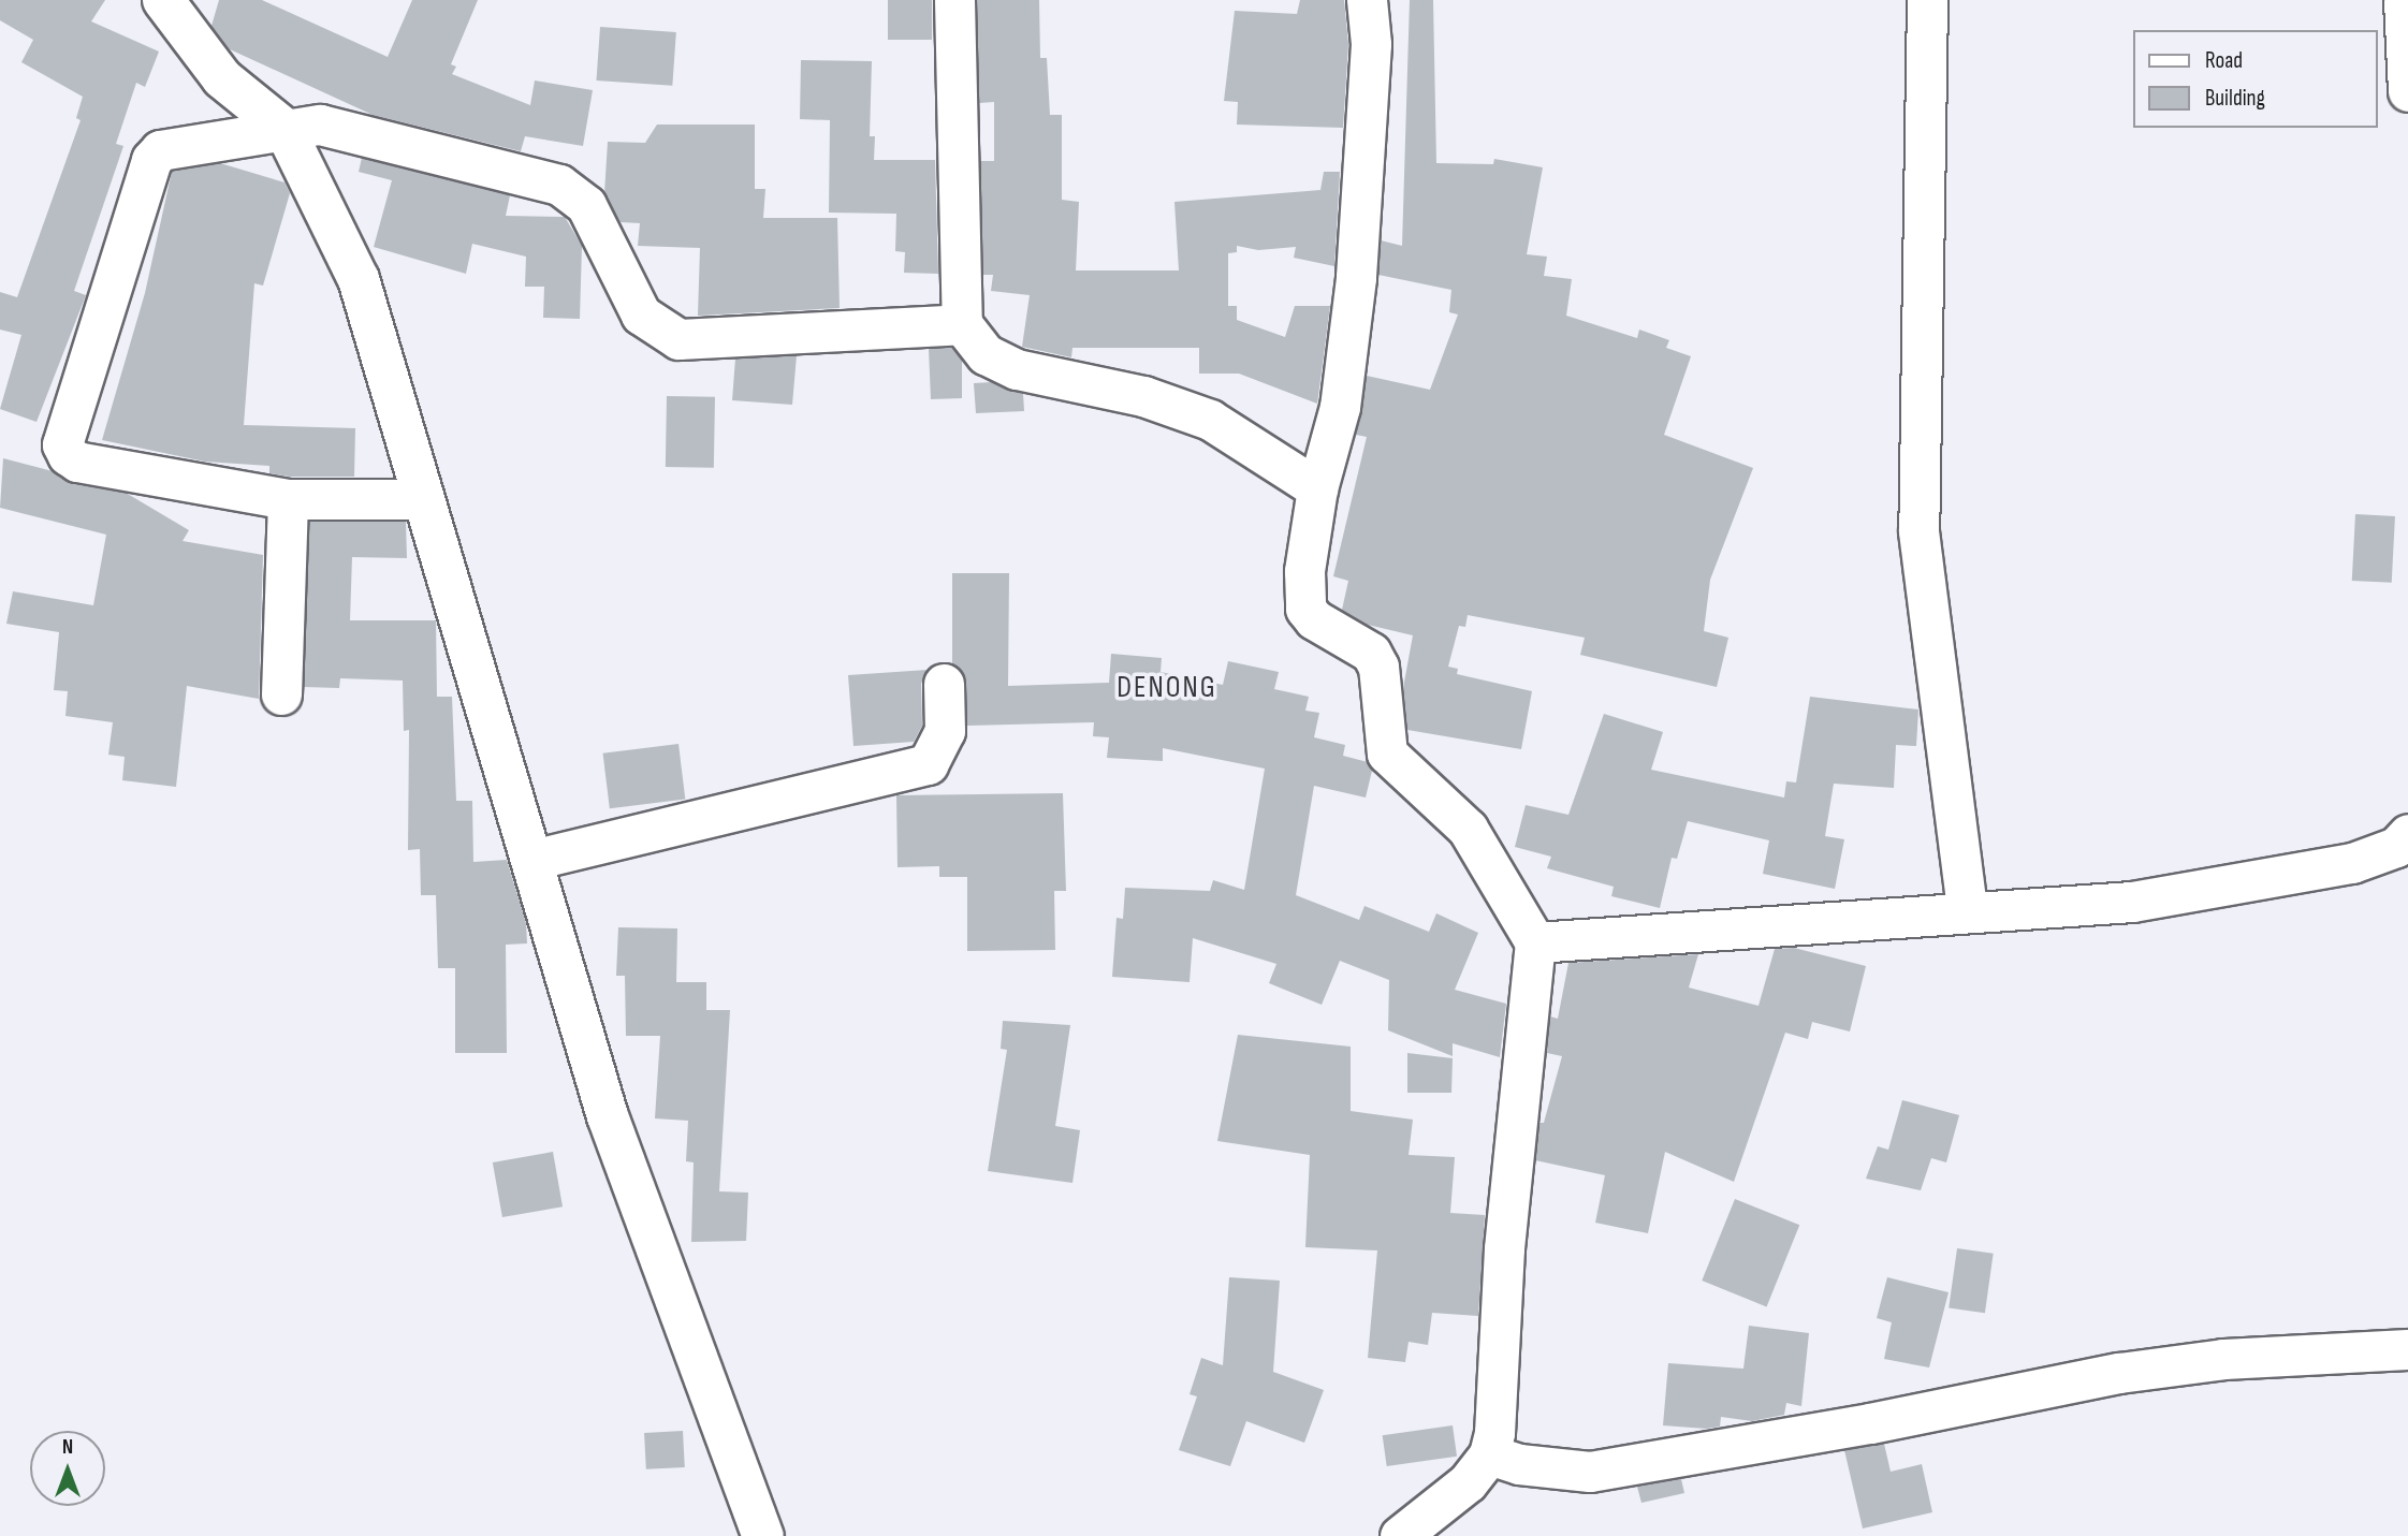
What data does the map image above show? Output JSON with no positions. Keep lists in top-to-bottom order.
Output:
{
  "districts": ["DENONG"],
  "legend": ["Road", "Building"],
  "north": "top"
}
